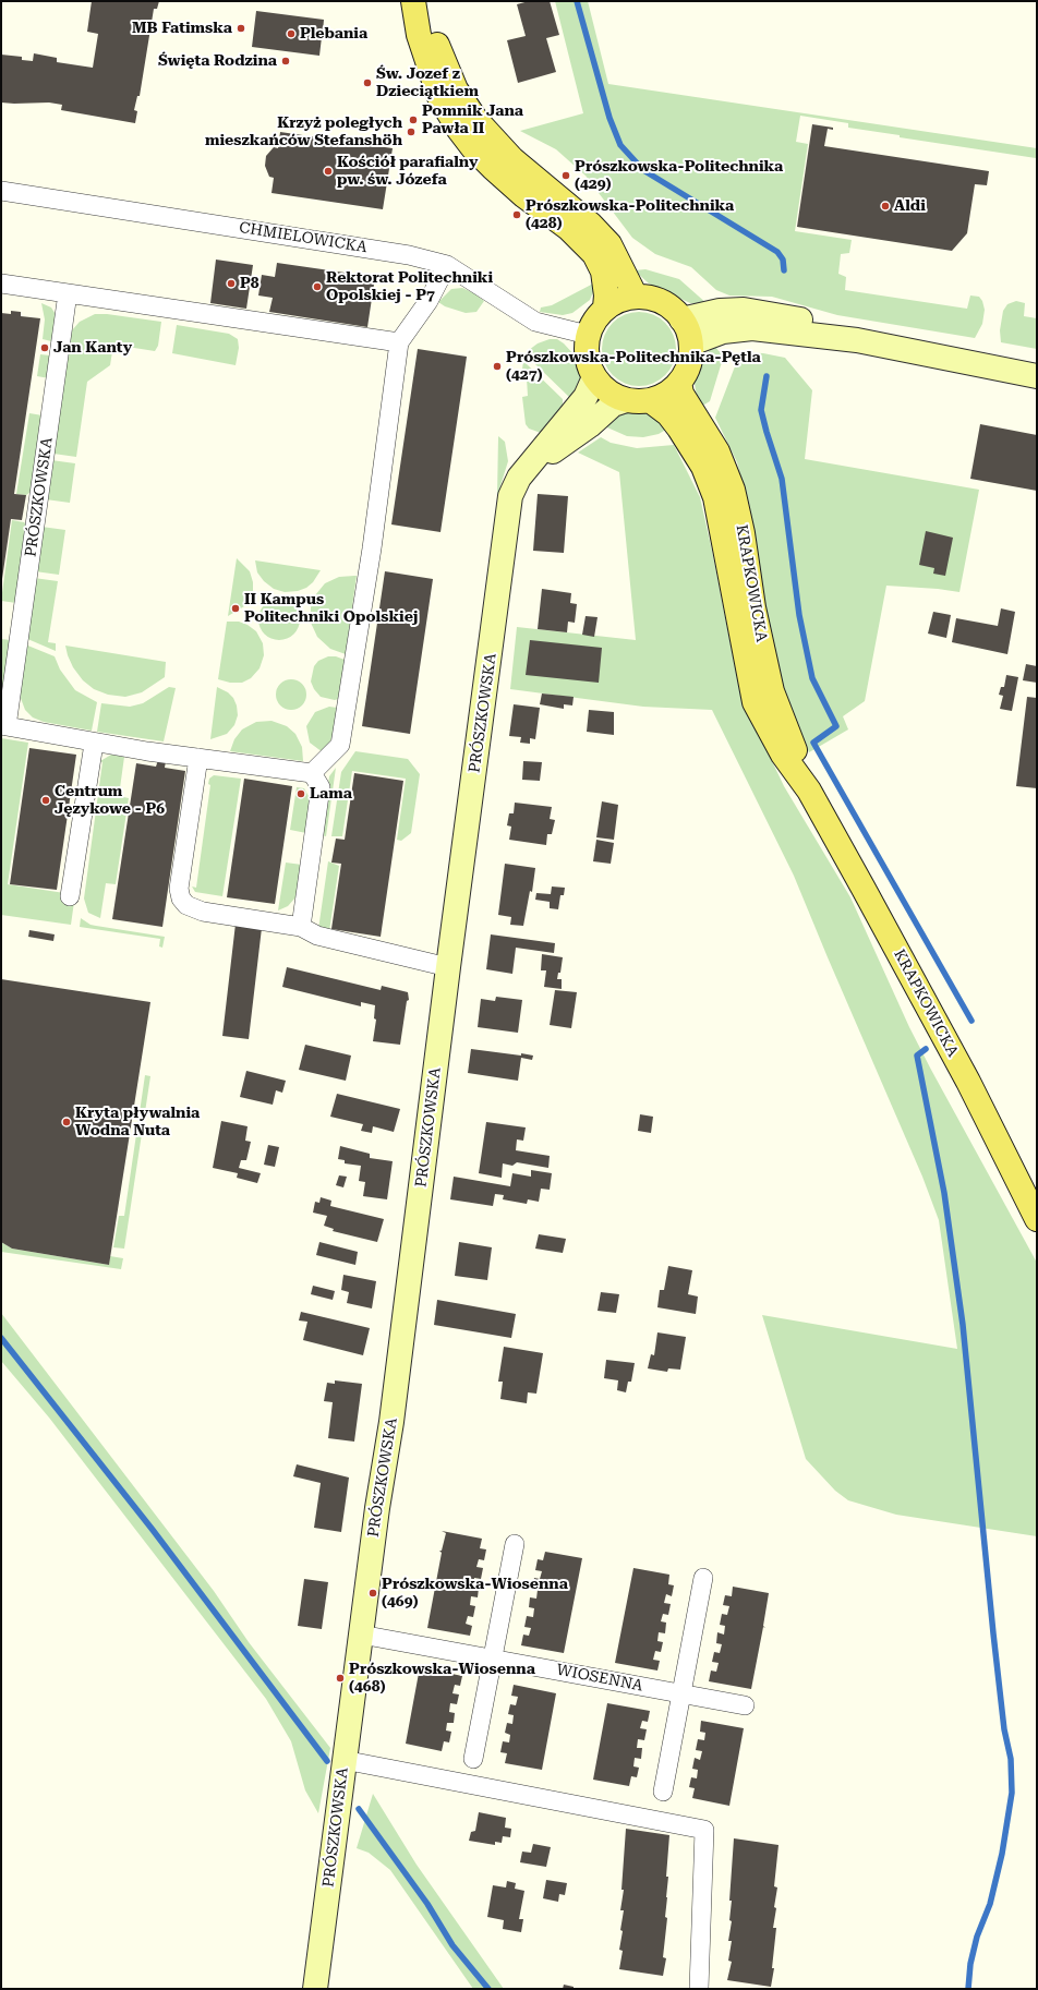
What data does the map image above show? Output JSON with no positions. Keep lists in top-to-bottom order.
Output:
{
  "streets": {
    "main road": ["PRÓSZKOWSKA", "KRAPKOWICKA"],
    "street": ["CHMIELOWICKA", "WIOSENNA"]
  },
  "crossings": [
    ["CHMIELOWICKA", "PRÓSZKOWSKA"],
    ["CHMIELOWICKA", "KRAPKOWICKA"],
    ["PRÓSZKOWSKA", "KRAPKOWICKA"],
    ["PRÓSZKOWSKA", "WIOSENNA"]
  ],
  "places": [
    "MB Fatimska",
    "Plebania",
    "Święta Rodzina",
    "Św. Jozef z Dzieciątkiem",
    "Pomnik Jana Pawła II",
    "Krzyż poległych mieszkańców Stefanshöh",
    "Kościół parafialny pw. św. Józefa",
    "Prószkowska-Politechnika (429)",
    "Aldi",
    "Prószkowska-Politechnika (428)",
    "P8",
    "Rektorat Politechniki Opolskiej - P7",
    "Jan Kanty",
    "Prószkowska-Politechnika-Pętla (427)",
    "II Kampus Politechniki Opolskiej",
    "Lama",
    "Centrum Językowe - P6",
    "Kryta pływalnia Wodna Nuta",
    "Prószkowska-Wiosenna (469)",
    "Prószkowska-Wiosenna (468)"
  ]
}
